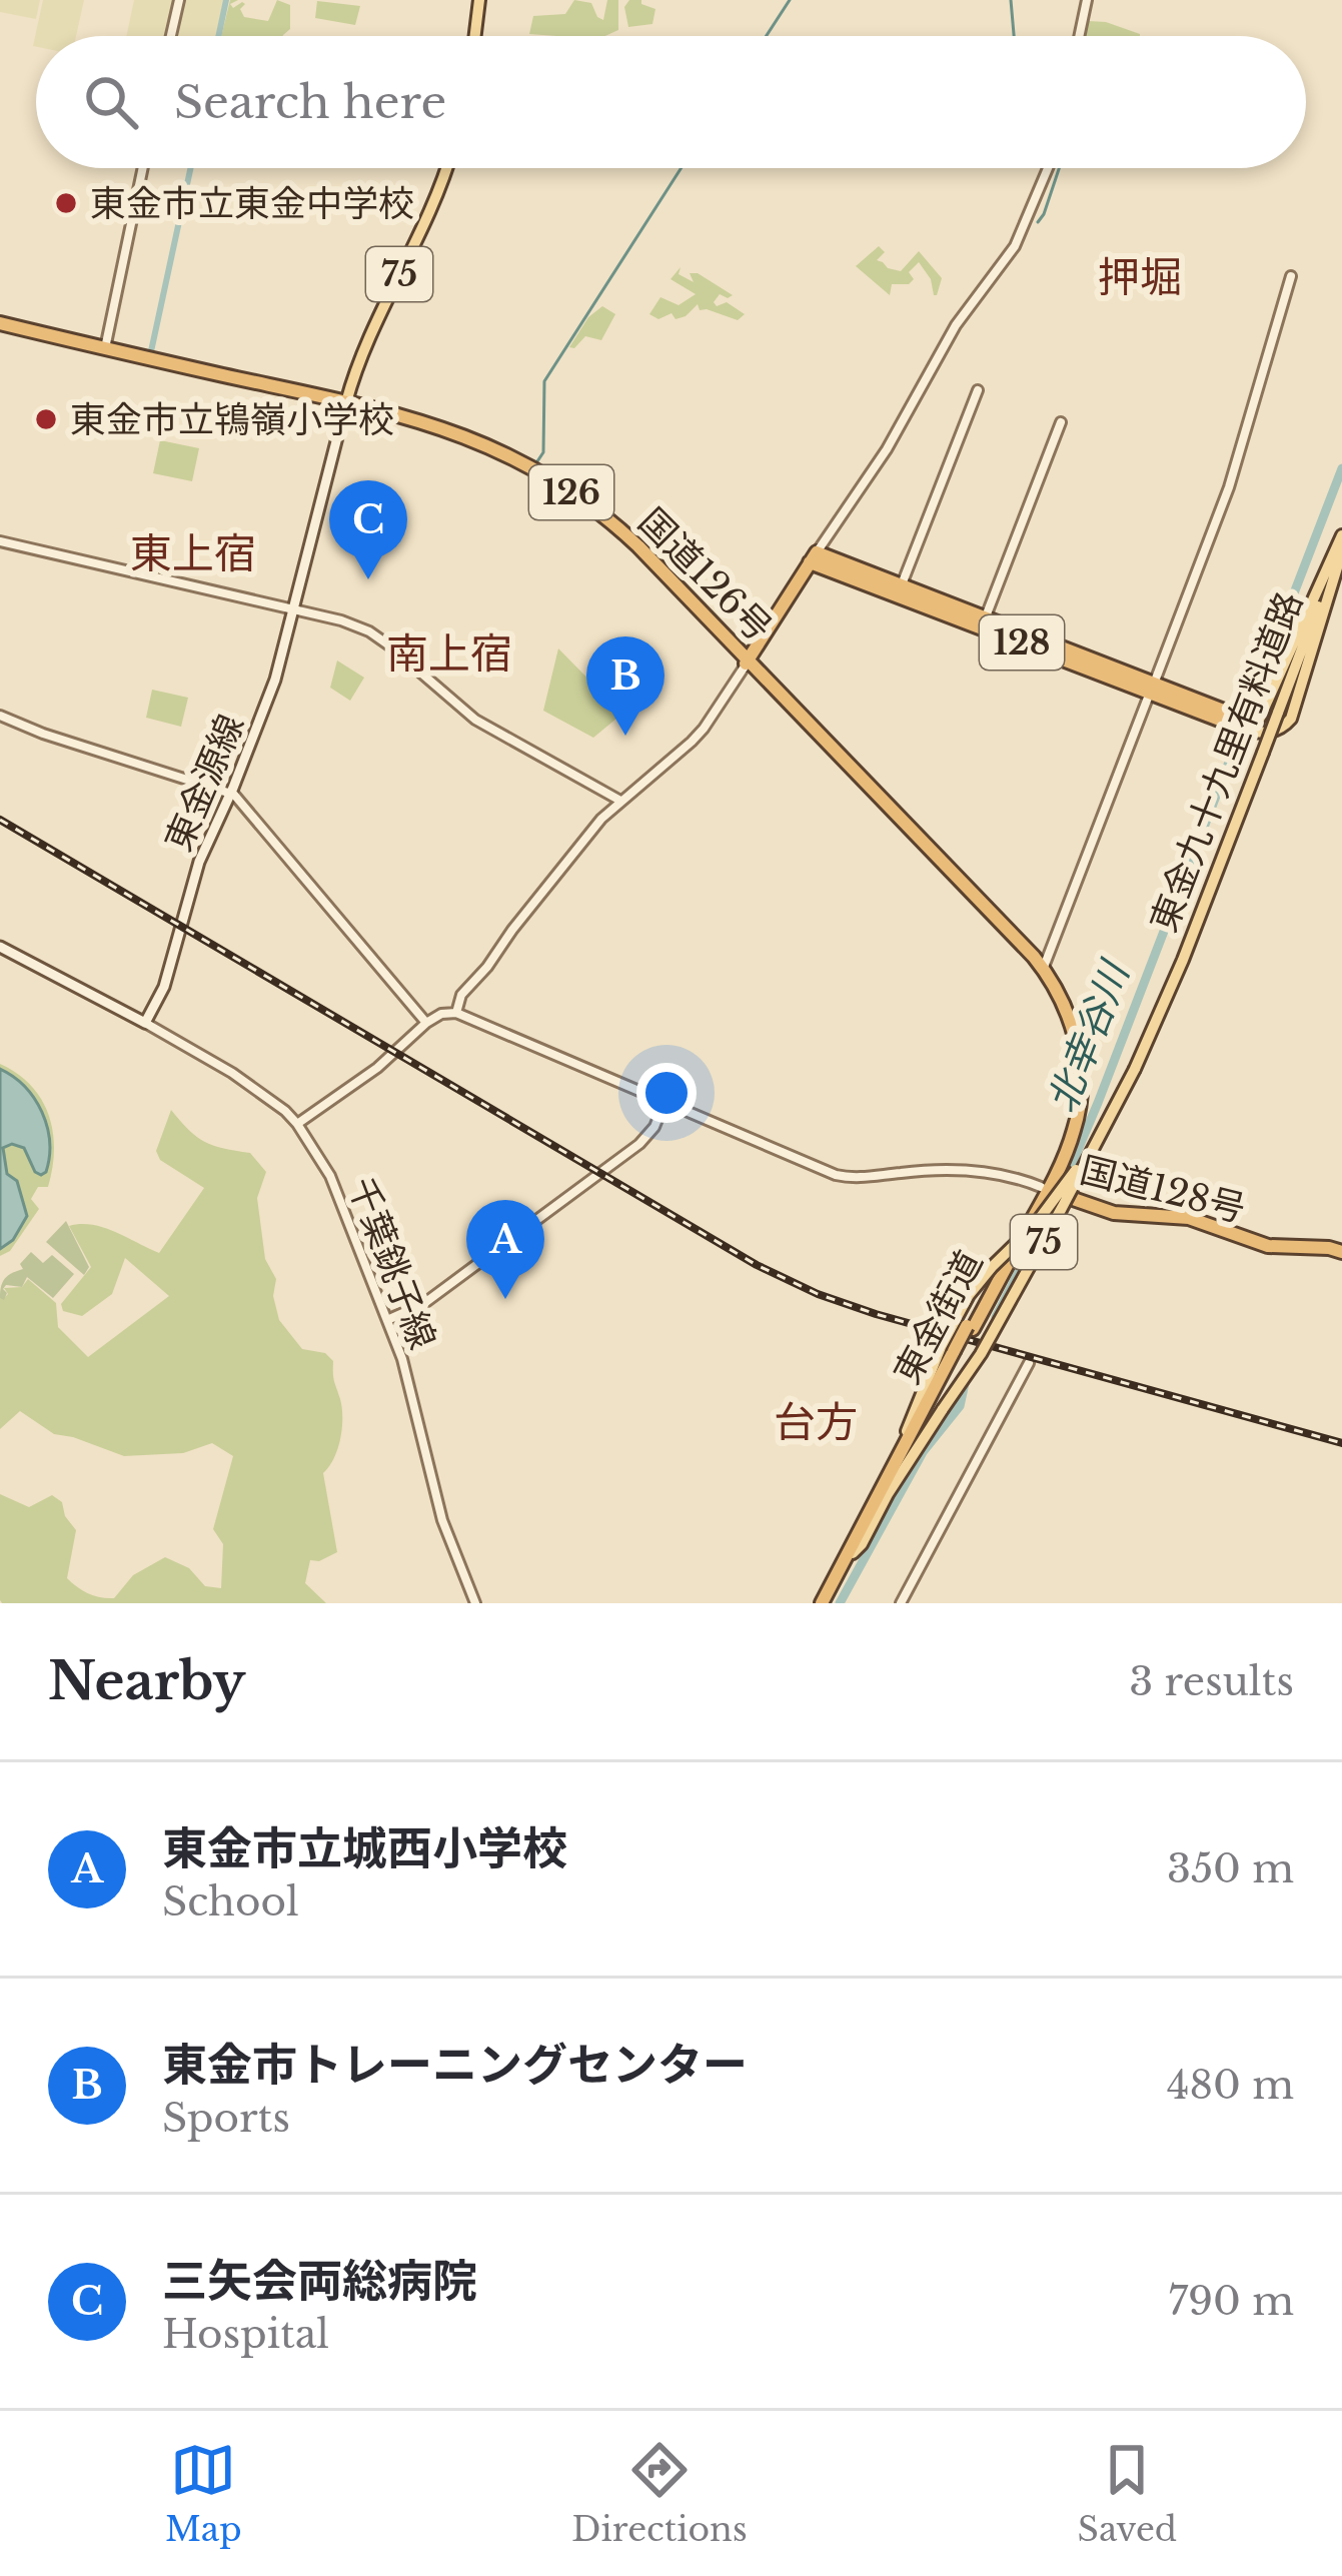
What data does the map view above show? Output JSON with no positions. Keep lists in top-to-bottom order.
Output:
{
  "streets": {
    "highway": [
      "126",
      "国道126号",
      "128",
      "国道128号",
      "東金街道"
    ],
    "main road": ["75", "東金九十九里有料道路", "東金源線"],
    "street": ["千葉銚子線"]
  },
  "crossings": [
    ["75", "国道126号"],
    ["75", "128"],
    ["75", "東金九十九里有料道路"],
    ["75", "東金源線"],
    ["国道126号", "東金源線"],
    ["国道126号", "国道128号"],
    ["国道126号", "東金街道"],
    ["東金九十九里有料道路", "東金街道"],
    ["東金源線", "千葉銚子線"],
    ["国道128号", "東金街道"]
  ],
  "districts": [
    "押堀",
    "東上宿",
    "南上宿",
    "台方"
  ],
  "water": ["北幸谷川"],
  "places": ["東金市立東金中学校", "東金市立鴇嶺小学校"],
  "page": {
    "search": "Search here",
    "pins": ["C", "B", "A"],
    "heading": ["Nearby", "3 results"],
    "list": [
      {
        "mark": "A",
        "name": "東金市立城西小学校",
        "note": "School",
        "value": "350 m"
      },
      {
        "mark": "B",
        "name": "東金市トレーニングセンター",
        "note": "Sports",
        "value": "480 m"
      },
      {
        "mark": "C",
        "name": "三矢会両総病院",
        "note": "Hospital",
        "value": "790 m"
      }
    ],
    "nav": ["Map", "Directions", "Saved"]
  }
}
